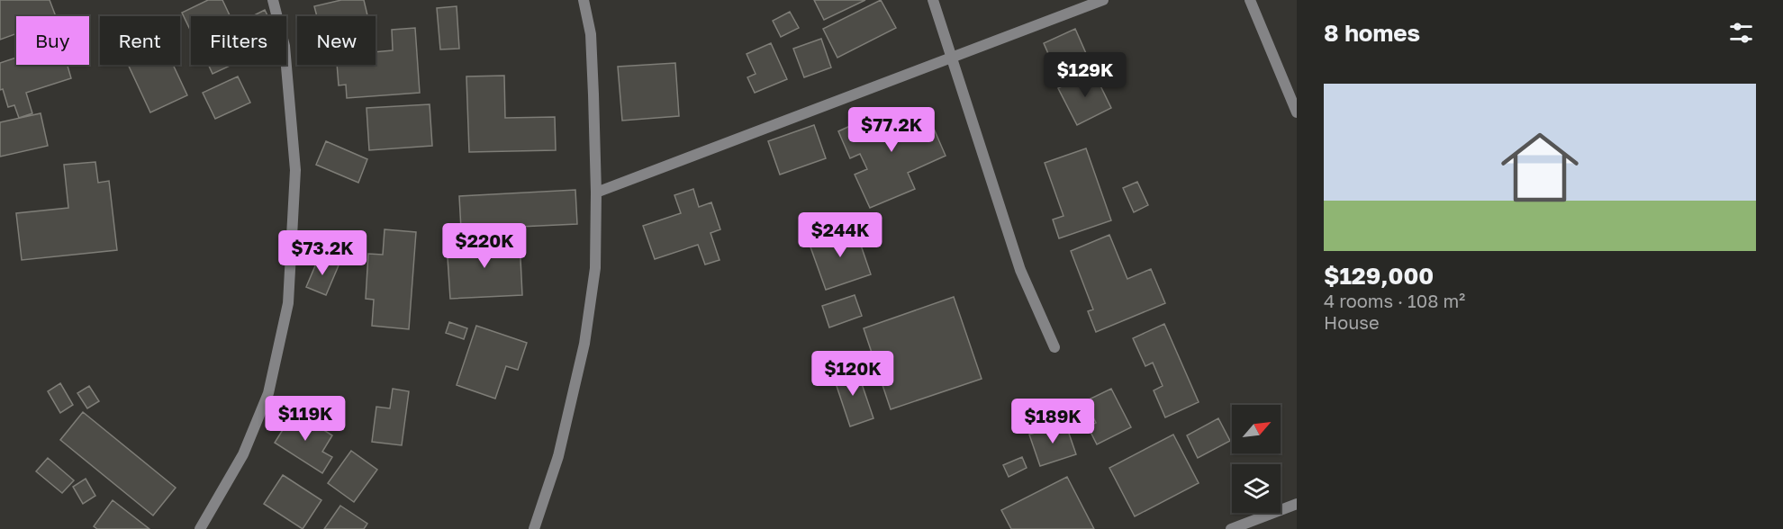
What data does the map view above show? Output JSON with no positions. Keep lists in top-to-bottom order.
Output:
{
  "north": "top right",
  "page": {
    "heading": "8 homes",
    "chip": [
      "Buy",
      "Rent",
      "Filters",
      "New"
    ],
    "price": [
      "$129K",
      "$77.2K",
      "$244K",
      "$220K",
      "$73.2K",
      "$120K",
      "$119K",
      "$189K"
    ],
    "list": [
      {
        "name": "$129,000",
        "note": "4 rooms · 108 m² · House"
      }
    ]
  }
}
